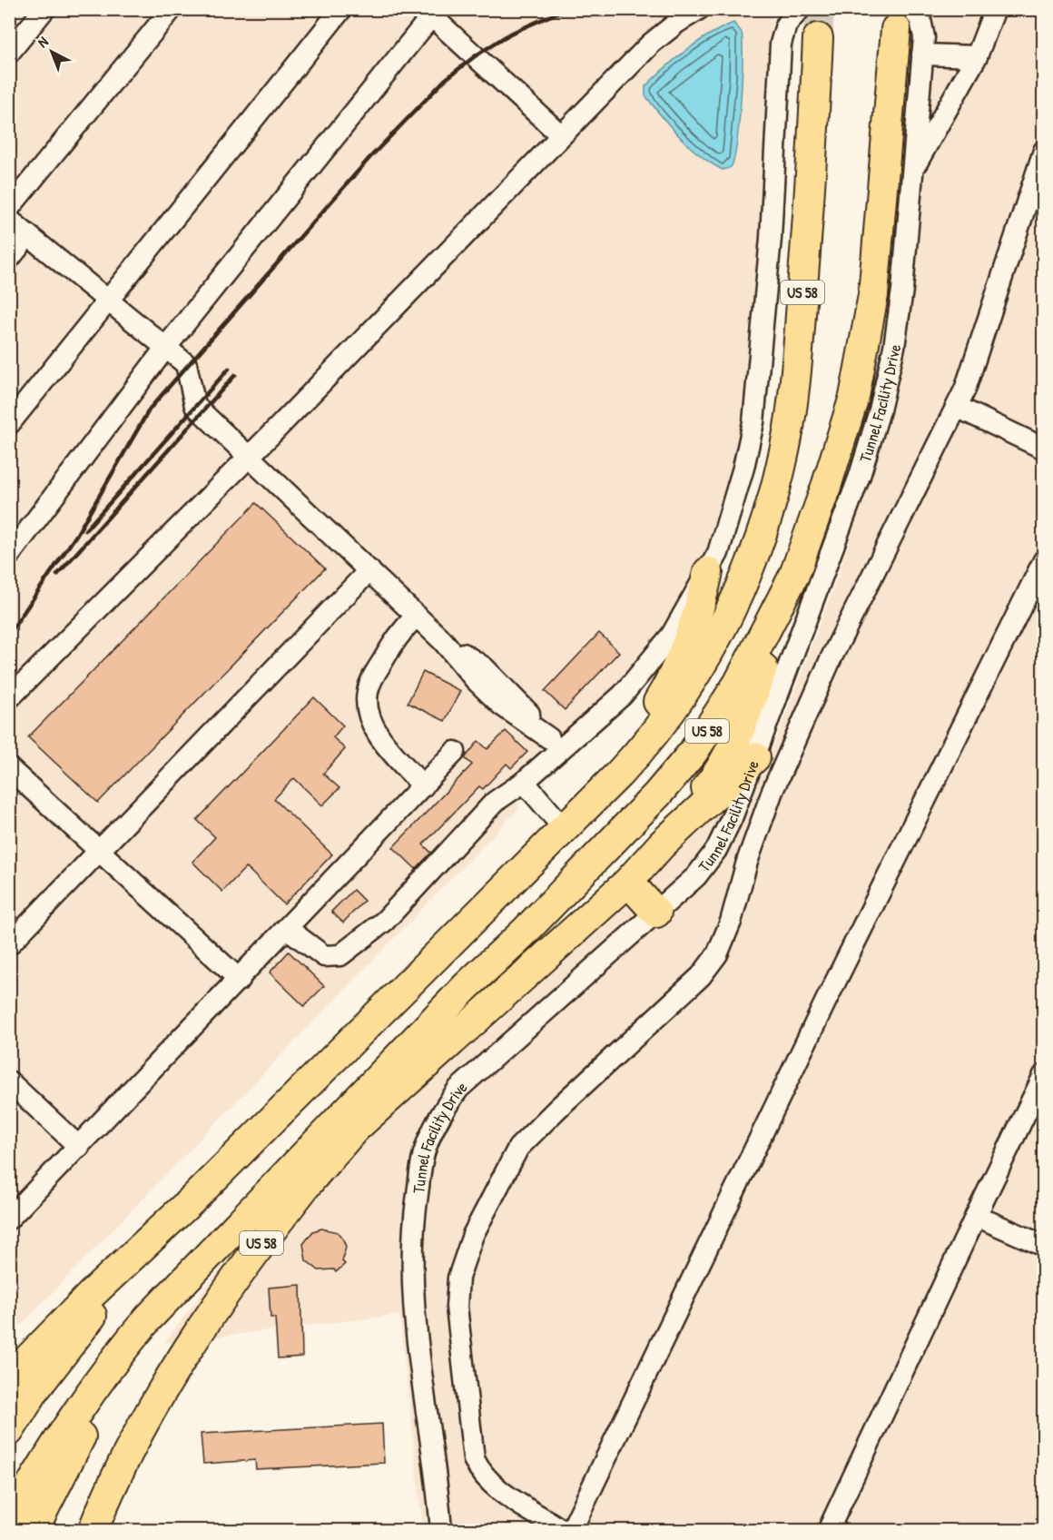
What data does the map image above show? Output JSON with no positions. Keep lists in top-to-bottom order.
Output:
{
  "streets": {
    "highway": ["US 58"],
    "street": ["Tunnel Facility Drive"]
  },
  "crossings": [
    ["US 58", "Tunnel Facility Drive"]
  ],
  "north": "top left"
}
